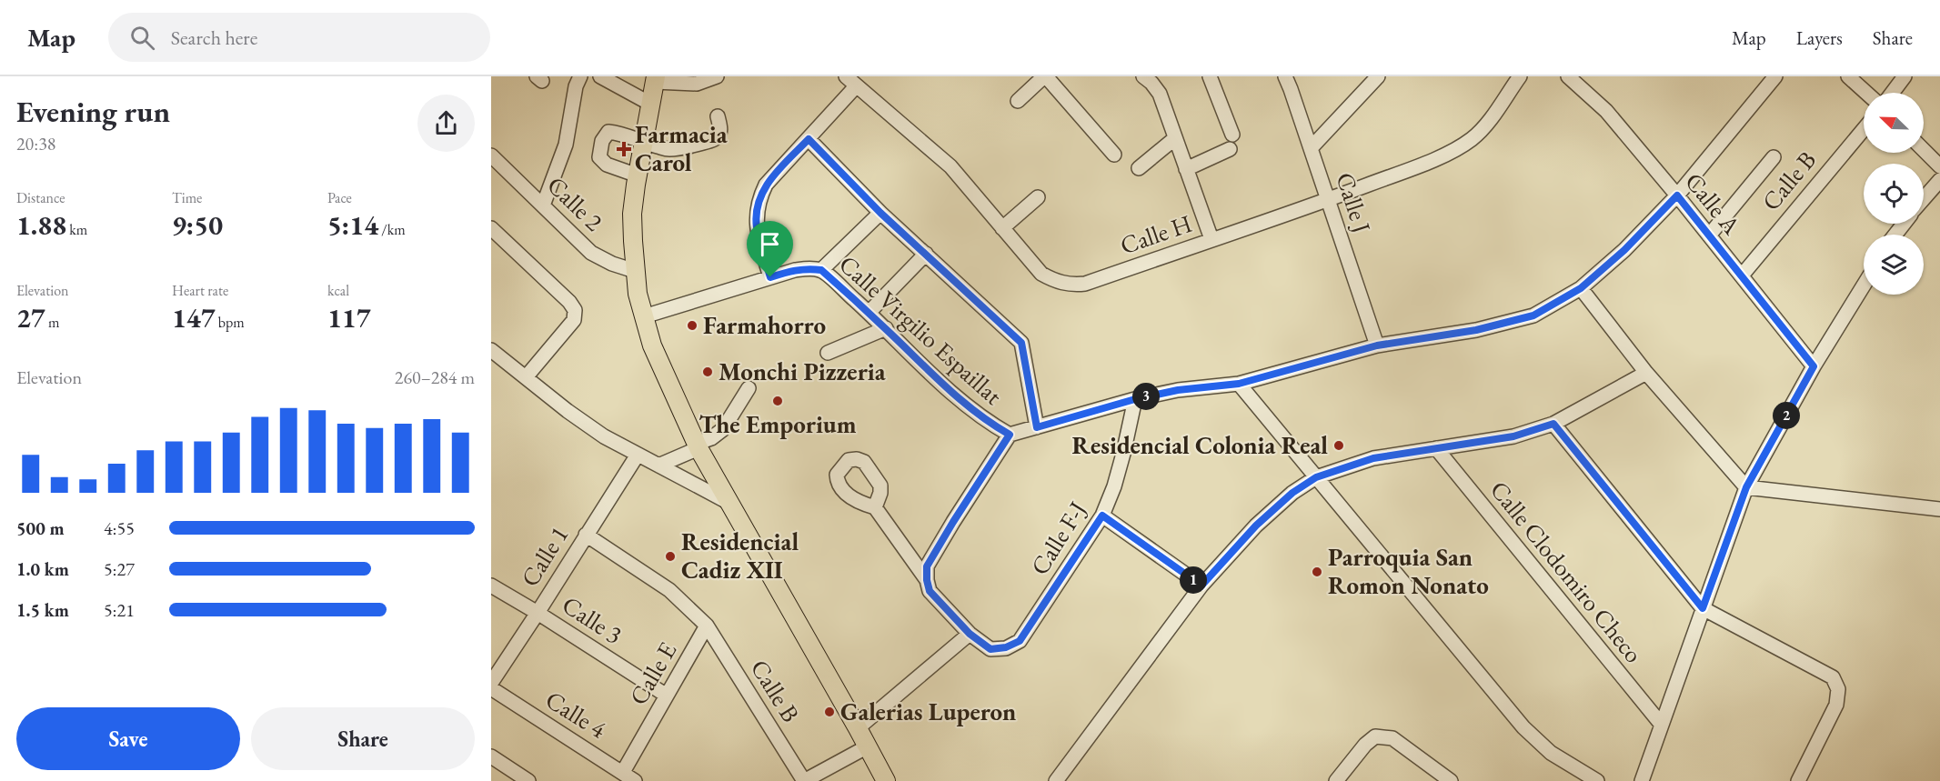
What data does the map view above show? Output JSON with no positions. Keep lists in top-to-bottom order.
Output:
{
  "streets": {
    "street": [
      "Calle B",
      "Calle J",
      "Calle 2",
      "Calle A",
      "Calle H",
      "Calle Virgilio Espaillat",
      "Calle F-J",
      "Calle 1",
      "Calle Clodomiro Checo",
      "Calle 3",
      "Calle E",
      "Calle 4"
    ]
  },
  "crossings": [
    ["Calle B", "Calle A"],
    ["Calle B", "Calle E"],
    ["Calle J", "Calle H"],
    ["Calle J", "Calle Virgilio Espaillat"],
    ["Calle A", "Calle Virgilio Espaillat"],
    ["Calle Virgilio Espaillat", "Calle F-J"],
    ["Calle 1", "Calle 3"],
    ["Calle 3", "Calle E"],
    ["Calle E", "Calle 4"]
  ],
  "places": {
    "health": ["Farmacia Carol"],
    "other": [
      "Farmahorro",
      "Monchi Pizzeria",
      "The Emporium",
      "Residencial Colonia Real",
      "Residencial Cadiz XII",
      "Parroquia San Romon Nonato",
      "Galerias Luperon"
    ]
  },
  "north": "top left",
  "page": {
    "header": "Map",
    "search": "Search here",
    "nav": ["Map", "Layers", "Share"],
    "heading": ["Evening run", "20:38"],
    "stats": [
      ["Distance", "1.88 km"],
      ["Time", "9:50"],
      ["Pace", "5:14 /km"],
      ["Elevation", "27 m"],
      ["Heart rate", "147 bpm"],
      ["kcal", "117"]
    ],
    "chart": ["Elevation", "260–284 m"],
    "pins": ["3", "2", "1"],
    "list": [
      {
        "name": "500 m",
        "note": "4:55"
      },
      {
        "name": "1.0 km",
        "note": "5:27"
      },
      {
        "name": "1.5 km",
        "note": "5:21"
      }
    ],
    "buttons": ["Save", "Share"]
  }
}
